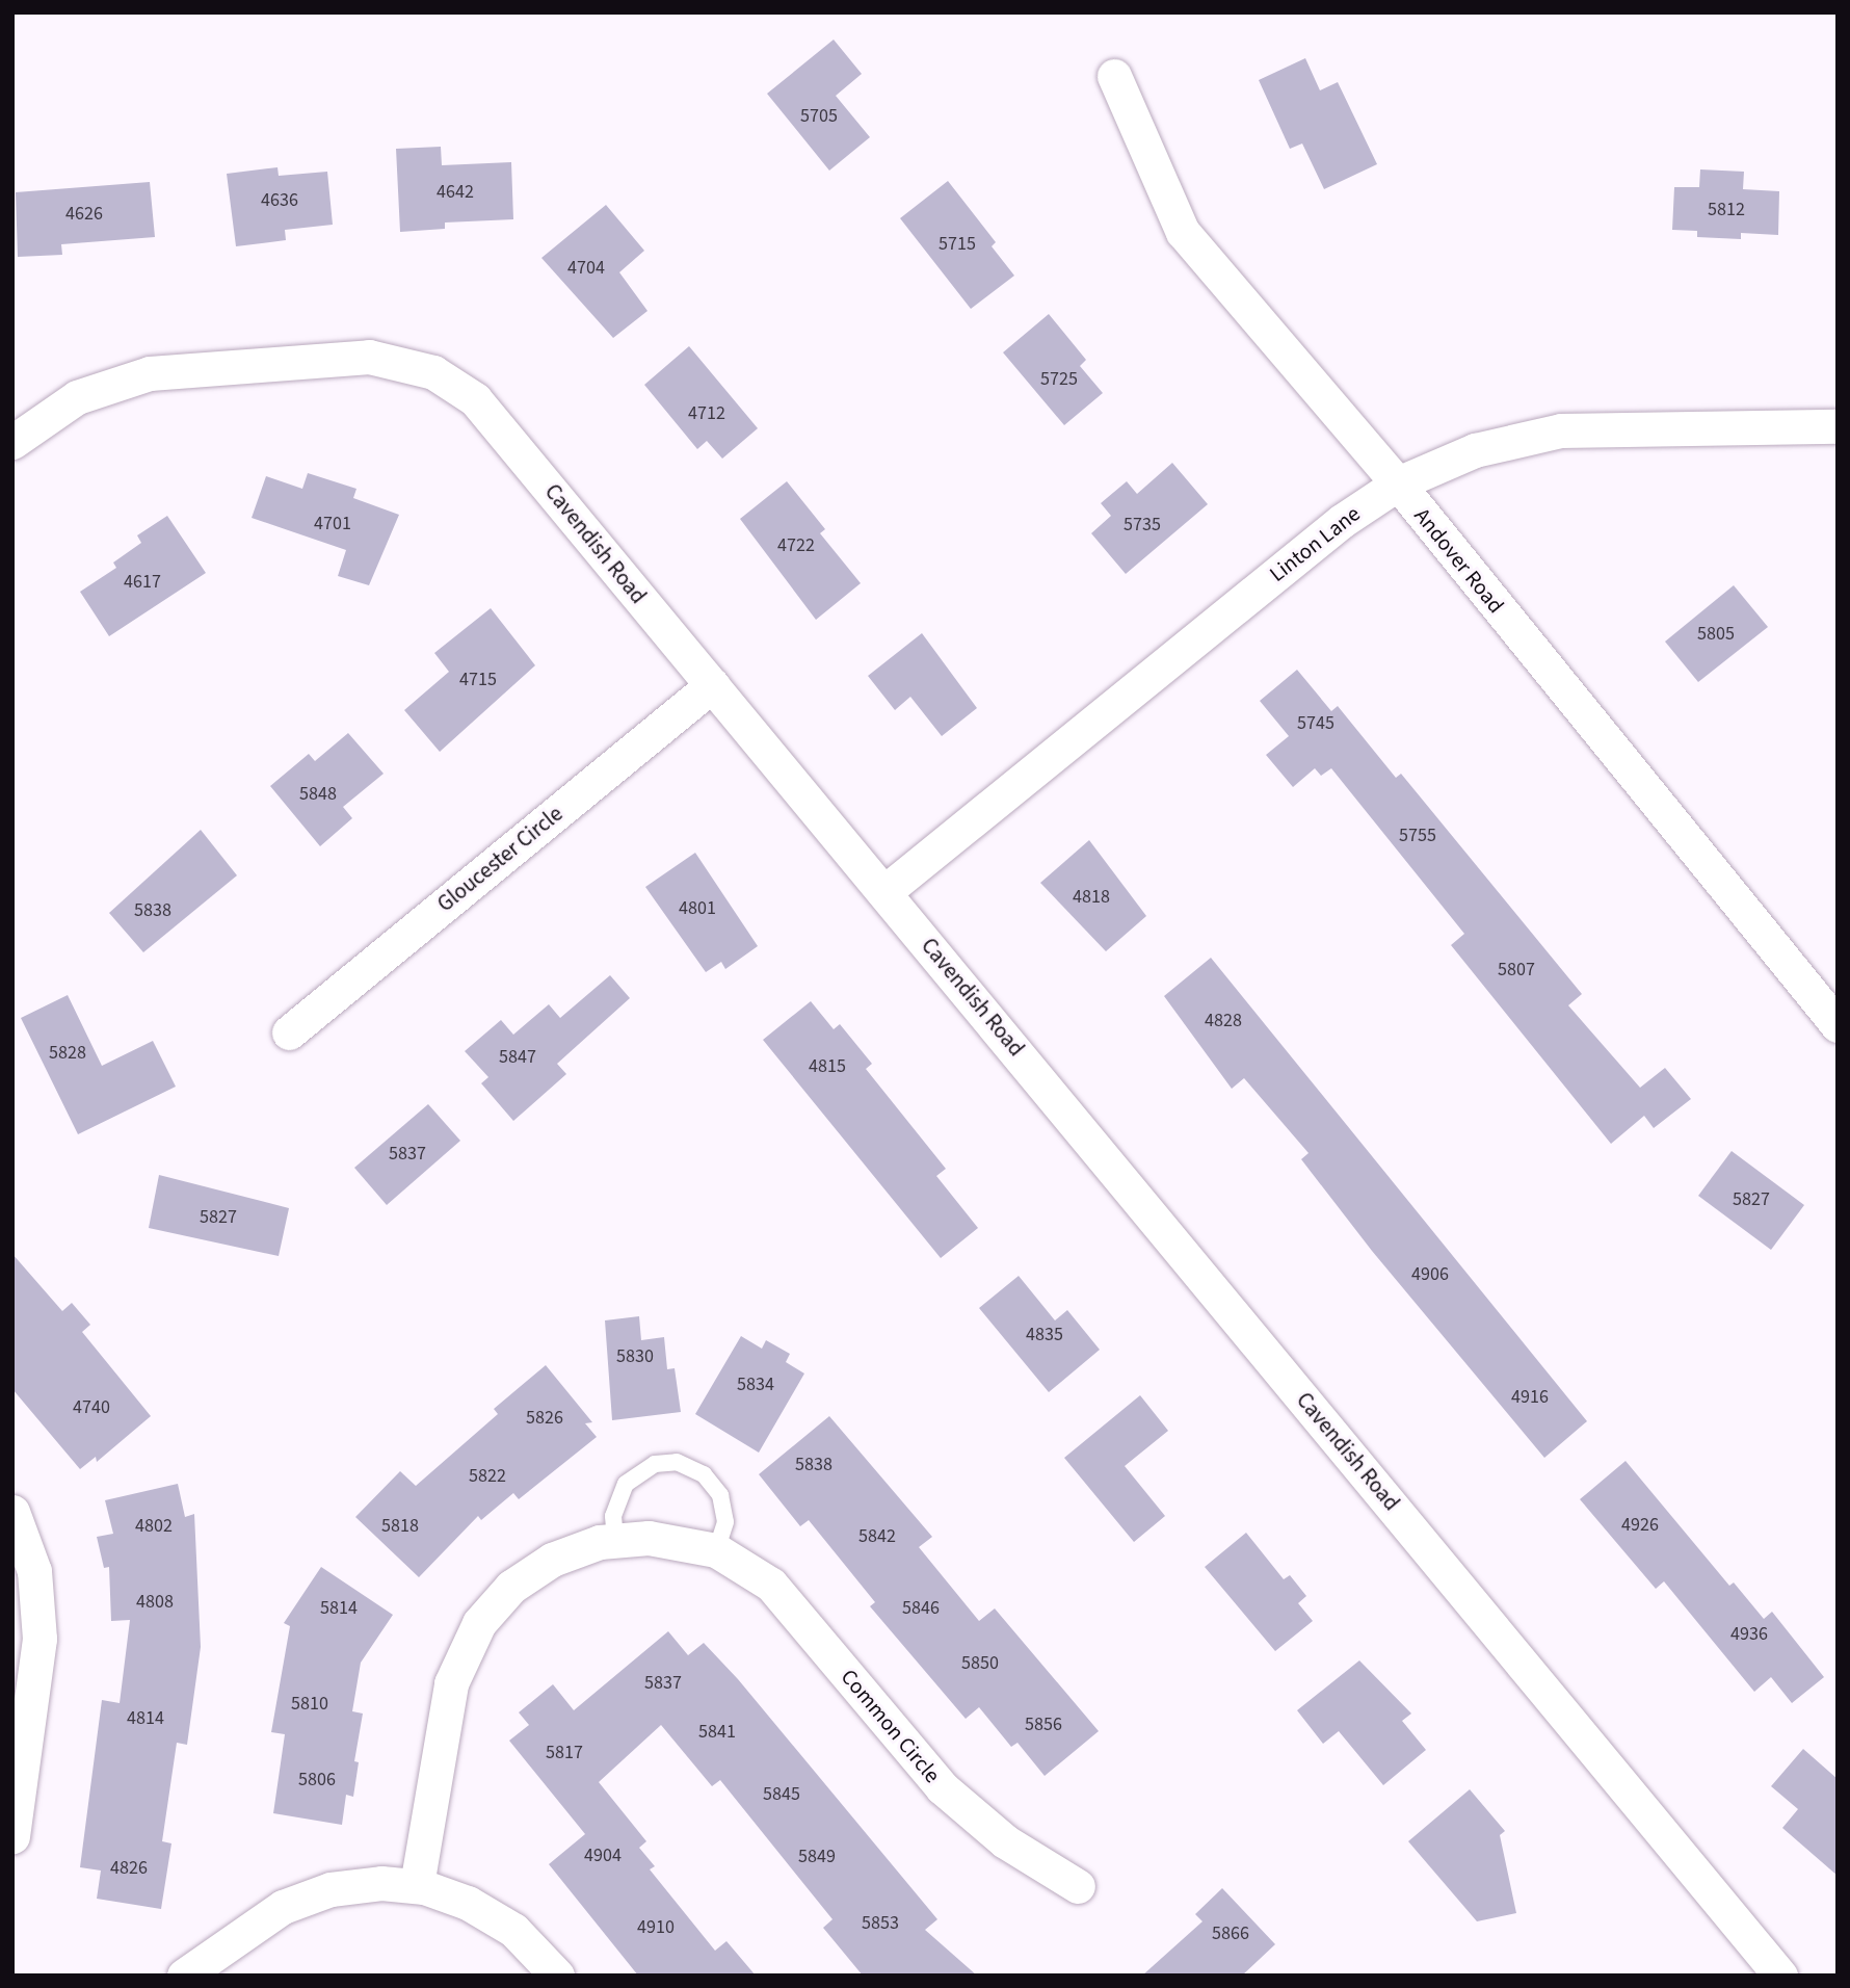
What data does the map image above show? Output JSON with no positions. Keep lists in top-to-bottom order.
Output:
{
  "streets": {
    "street": [
      "Cavendish Road",
      "Linton Lane",
      "Andover Road",
      "Gloucester Circle",
      "Common Circle"
    ]
  },
  "crossings": [
    ["Cavendish Road", "Linton Lane"],
    ["Cavendish Road", "Gloucester Circle"],
    ["Linton Lane", "Andover Road"]
  ],
  "house_numbers": [
    "5705",
    "4642",
    "4636",
    "5812",
    "4626",
    "5715",
    "4704",
    "5725",
    "4712",
    "4701",
    "5735",
    "4722",
    "4617",
    "5805",
    "4715",
    "5745",
    "5848",
    "5755",
    "4818",
    "4801",
    "5838",
    "5807",
    "4828",
    "5828",
    "5847",
    "4815",
    "5837",
    "5827",
    "5827",
    "4906",
    "4835",
    "5830",
    "5834",
    "4916",
    "4740",
    "5826",
    "5838",
    "5822",
    "4926",
    "4802",
    "5818",
    "5842",
    "4808",
    "5814",
    "5846",
    "4936",
    "5850",
    "5837",
    "5810",
    "4814",
    "5856",
    "5841",
    "5817",
    "5806",
    "5845",
    "4904",
    "5849",
    "4826",
    "5853",
    "4910",
    "5866"
  ]
}
